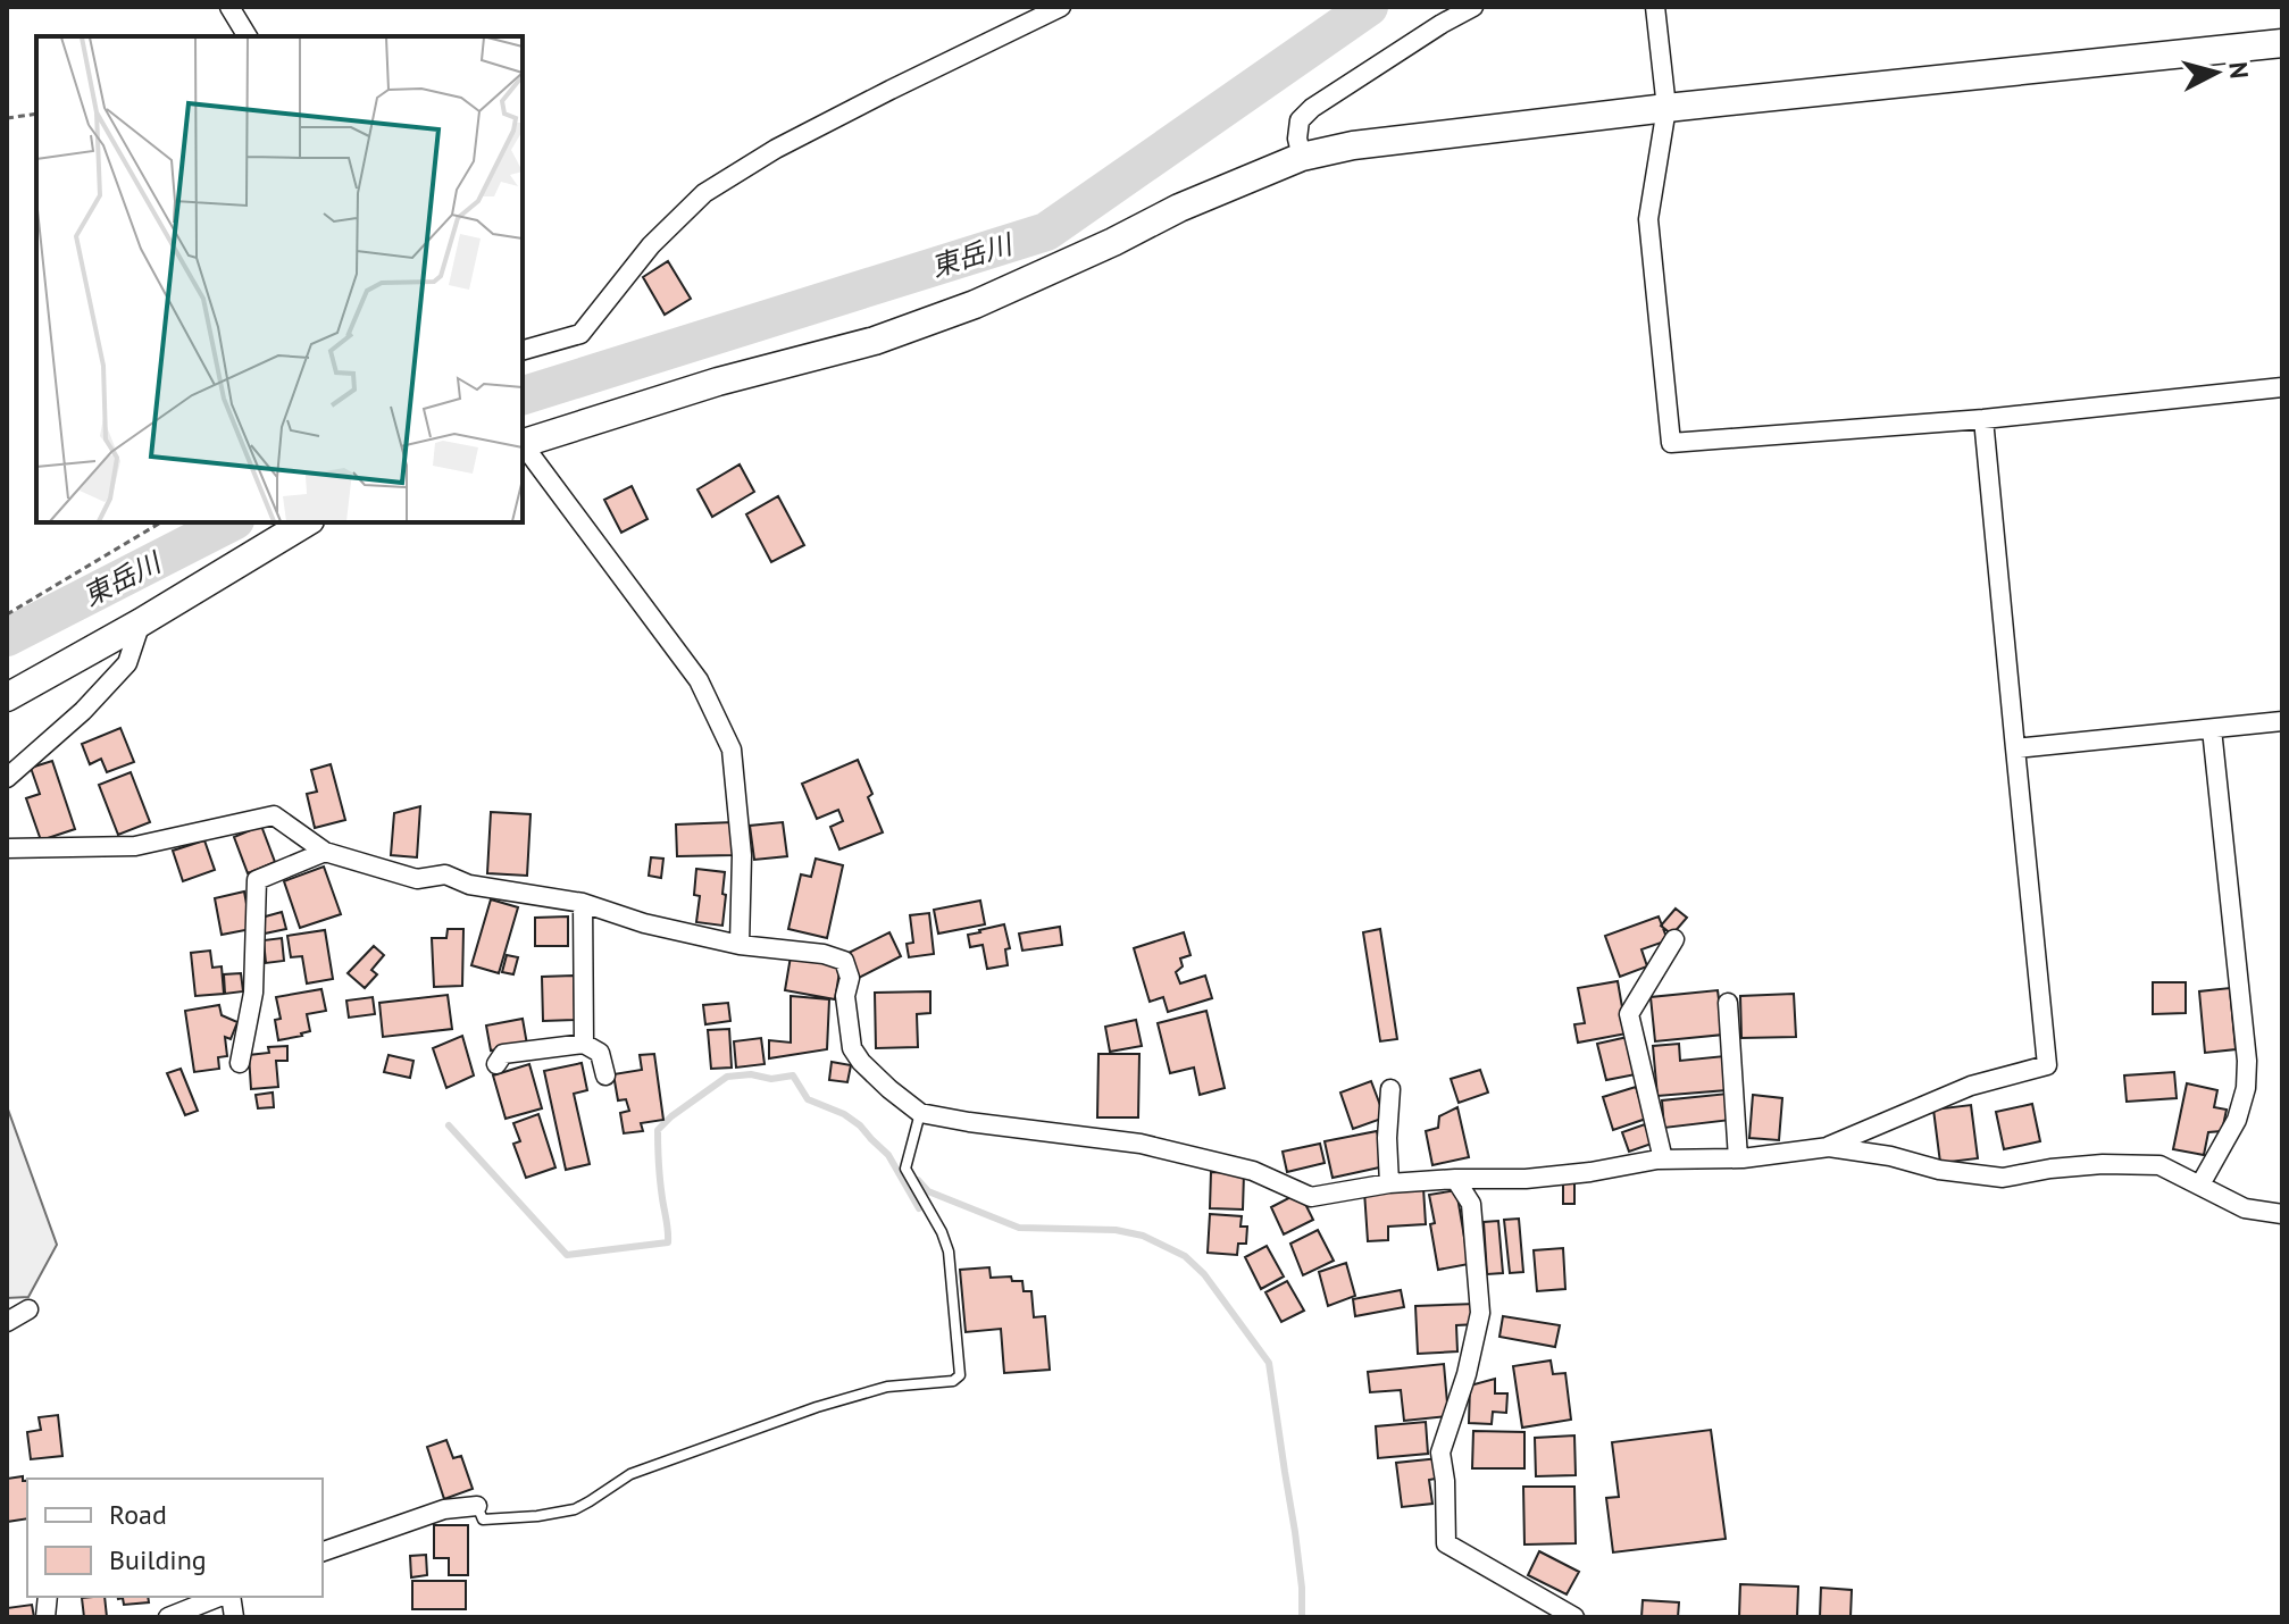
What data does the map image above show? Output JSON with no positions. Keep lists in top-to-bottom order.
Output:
{
  "water": ["東岳川"],
  "legend": ["Road", "Building"],
  "north": "right"
}
